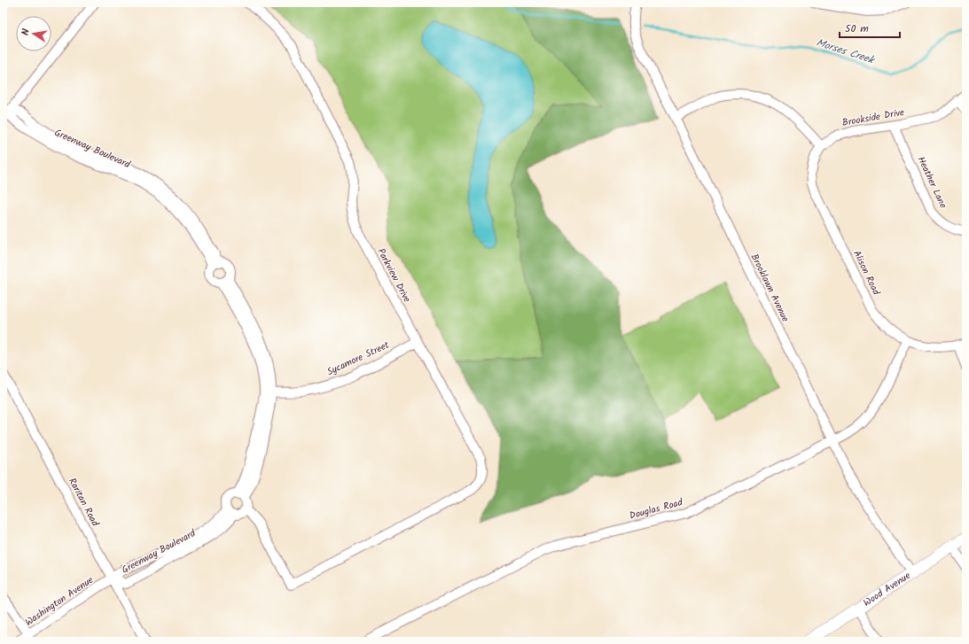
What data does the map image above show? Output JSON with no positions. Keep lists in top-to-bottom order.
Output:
{
  "streets": {
    "main road": ["Wood Avenue"],
    "street": [
      "Brookside Drive",
      "Greenway Boulevard",
      "Heather Lane",
      "Alison Road",
      "Parkview Drive",
      "Brooklawn Avenue",
      "Sycamore Street",
      "Raritan Road",
      "Douglas Road",
      "Washington Avenue"
    ]
  },
  "crossings": [
    ["Brookside Drive", "Heather Lane"],
    ["Brookside Drive", "Alison Road"],
    ["Greenway Boulevard", "Parkview Drive"],
    ["Greenway Boulevard", "Raritan Road"],
    ["Greenway Boulevard", "Washington Avenue"],
    ["Alison Road", "Douglas Road"],
    ["Parkview Drive", "Sycamore Street"],
    ["Brooklawn Avenue", "Douglas Road"],
    ["Brooklawn Avenue", "Wood Avenue"],
    ["Raritan Road", "Washington Avenue"]
  ],
  "water": ["Morses Creek"],
  "scale_bar": "50 m",
  "north": "left"
}
